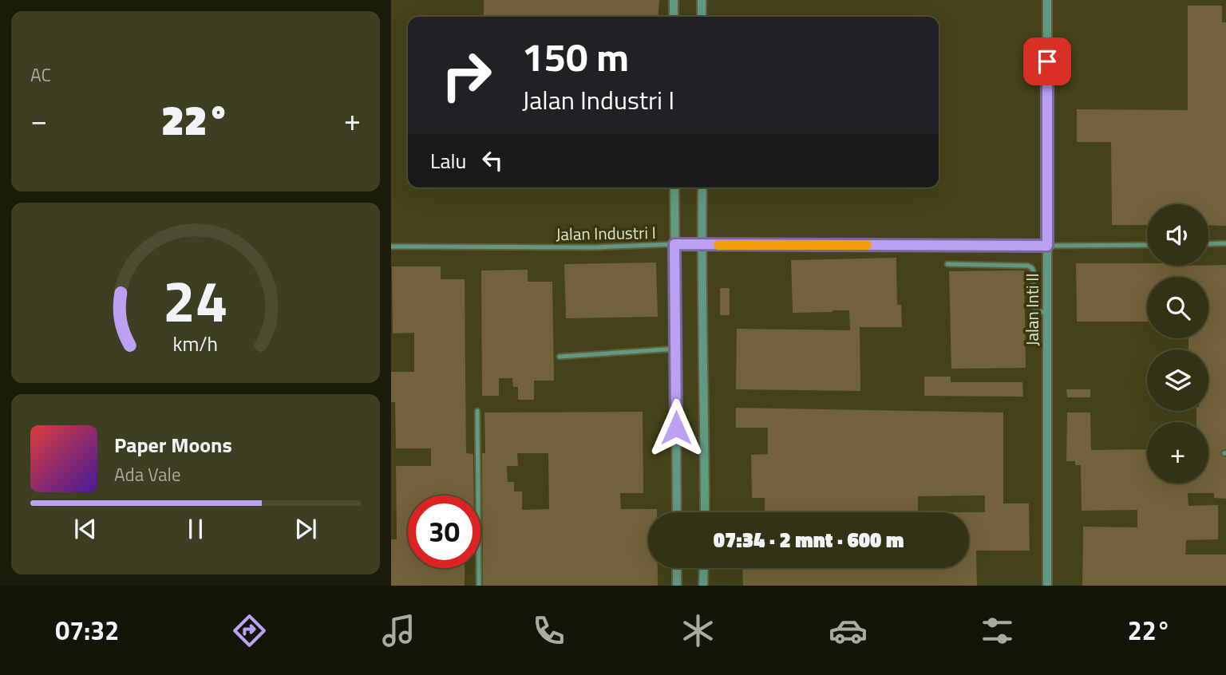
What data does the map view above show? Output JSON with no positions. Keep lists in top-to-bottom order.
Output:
{
  "streets": {
    "street": ["Jalan Inti II"],
    "lane": ["Jalan Industri I"]
  },
  "crossings": [
    ["Jalan Industri I", "Jalan Inti II"]
  ],
  "page": {
    "tile": "AC",
    "turn": ["150 m", "Jalan Industri I"],
    "heat": ["−", "22°", "+"],
    "then": "Lalu",
    "map_buttons": "+",
    "song": ["Paper Moons", "Ada Vale"],
    "limit": "30",
    "trip": "07:34 · 2 mnt · 600 m",
    "tabs": ["07:32", "22°"],
    "gauge": ["24", "km/h"]
  }
}
